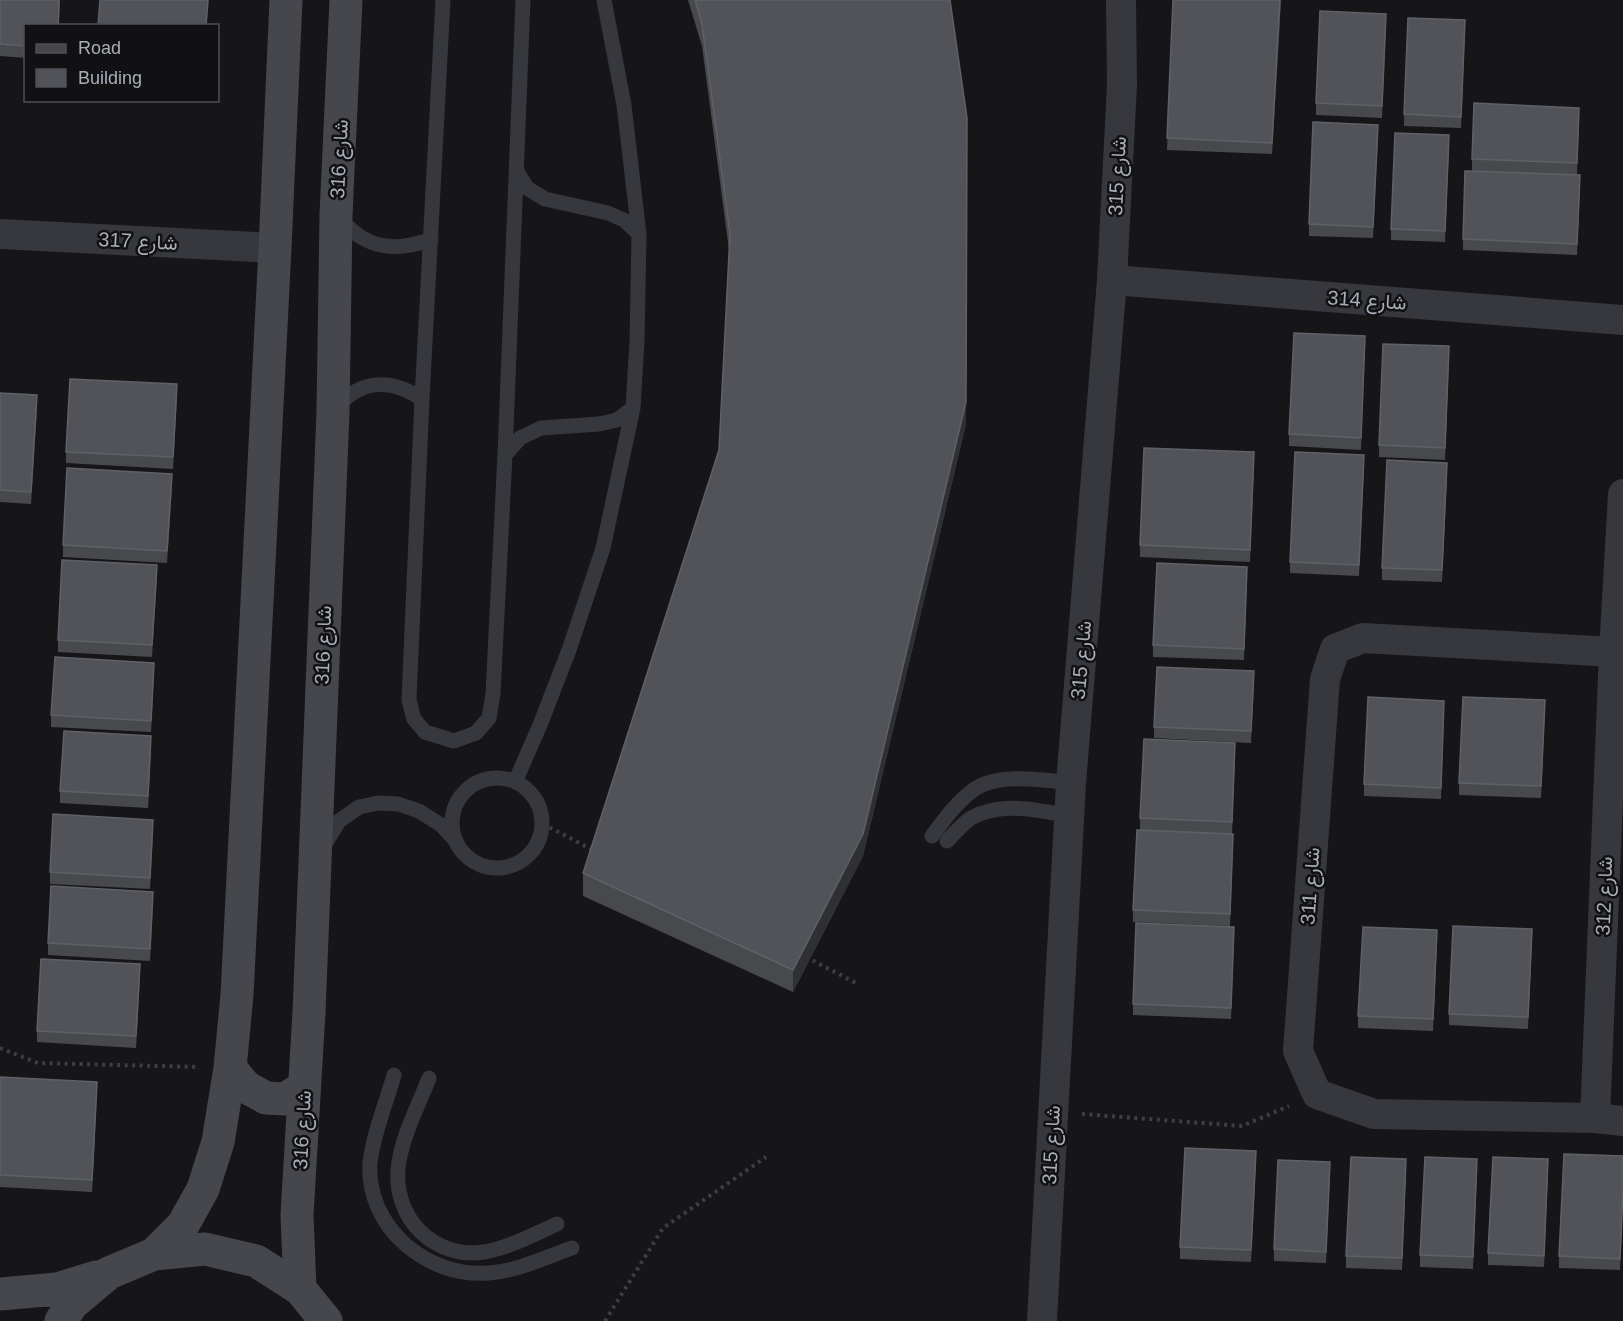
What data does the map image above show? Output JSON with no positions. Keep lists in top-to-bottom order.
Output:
{
  "streets": {
    "street": [
      "شارع 316",
      "شارع 315",
      "شارع 317",
      "شارع 314",
      "شارع 311",
      "شارع 312"
    ]
  },
  "crossings": [
    ["شارع 315", "شارع 314"],
    ["شارع 311", "شارع 312"]
  ],
  "legend": ["Road", "Building"]
}
